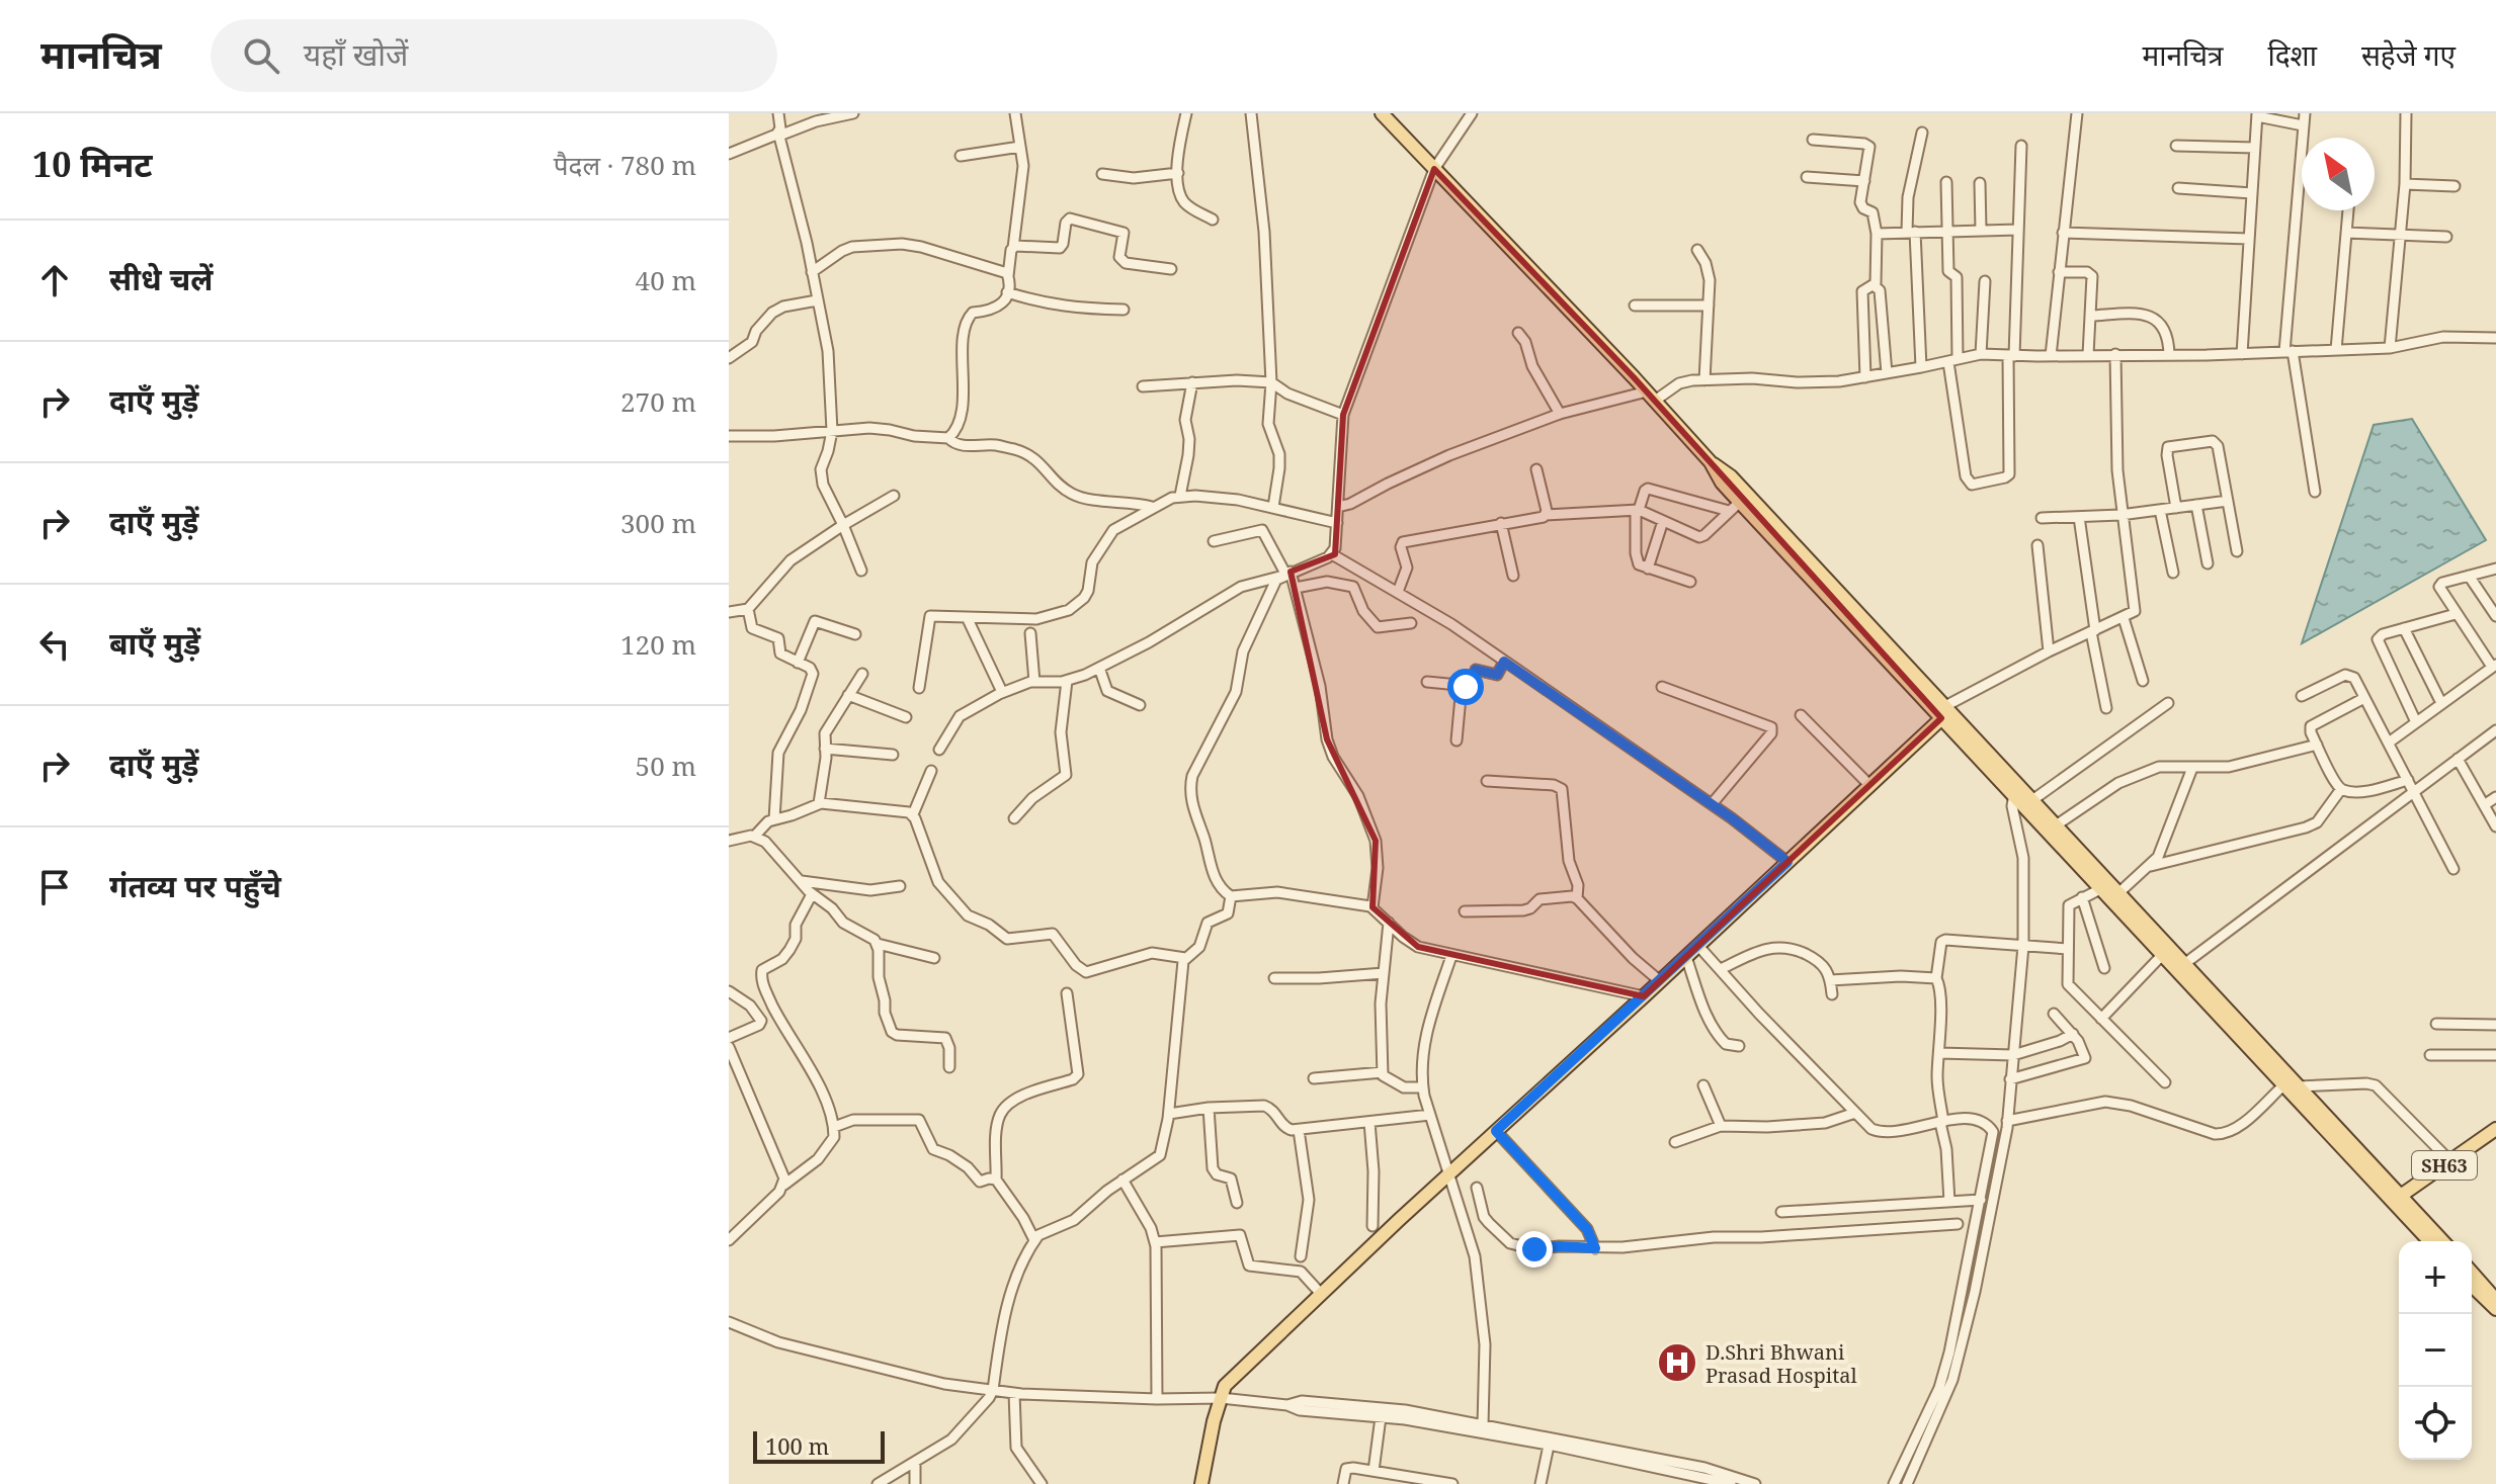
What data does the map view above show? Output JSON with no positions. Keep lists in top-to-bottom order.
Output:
{
  "streets": {
    "main road": ["SH63"]
  },
  "places": {
    "hospital": ["D.Shri Bhwani Prasad Hospital"]
  },
  "scale_bar": "100 m",
  "north": "top left",
  "page": {
    "header": "मानचित्र",
    "search": "यहाँ खोजें",
    "nav": ["मानचित्र", "दिशा", "सहेजे गए"],
    "heading": ["10 मिनट", "पैदल · 780 m"],
    "list": [
      ["सीधे चलें", "40 m"],
      ["दाएँ मुड़ें", "270 m"],
      ["दाएँ मुड़ें", "300 m"],
      ["बाएँ मुड़ें", "120 m"],
      ["दाएँ मुड़ें", "50 m"],
      "गंतव्य पर पहुँचे"
    ],
    "map_buttons": ["+", "−"],
    "scale": "100 m"
  }
}
